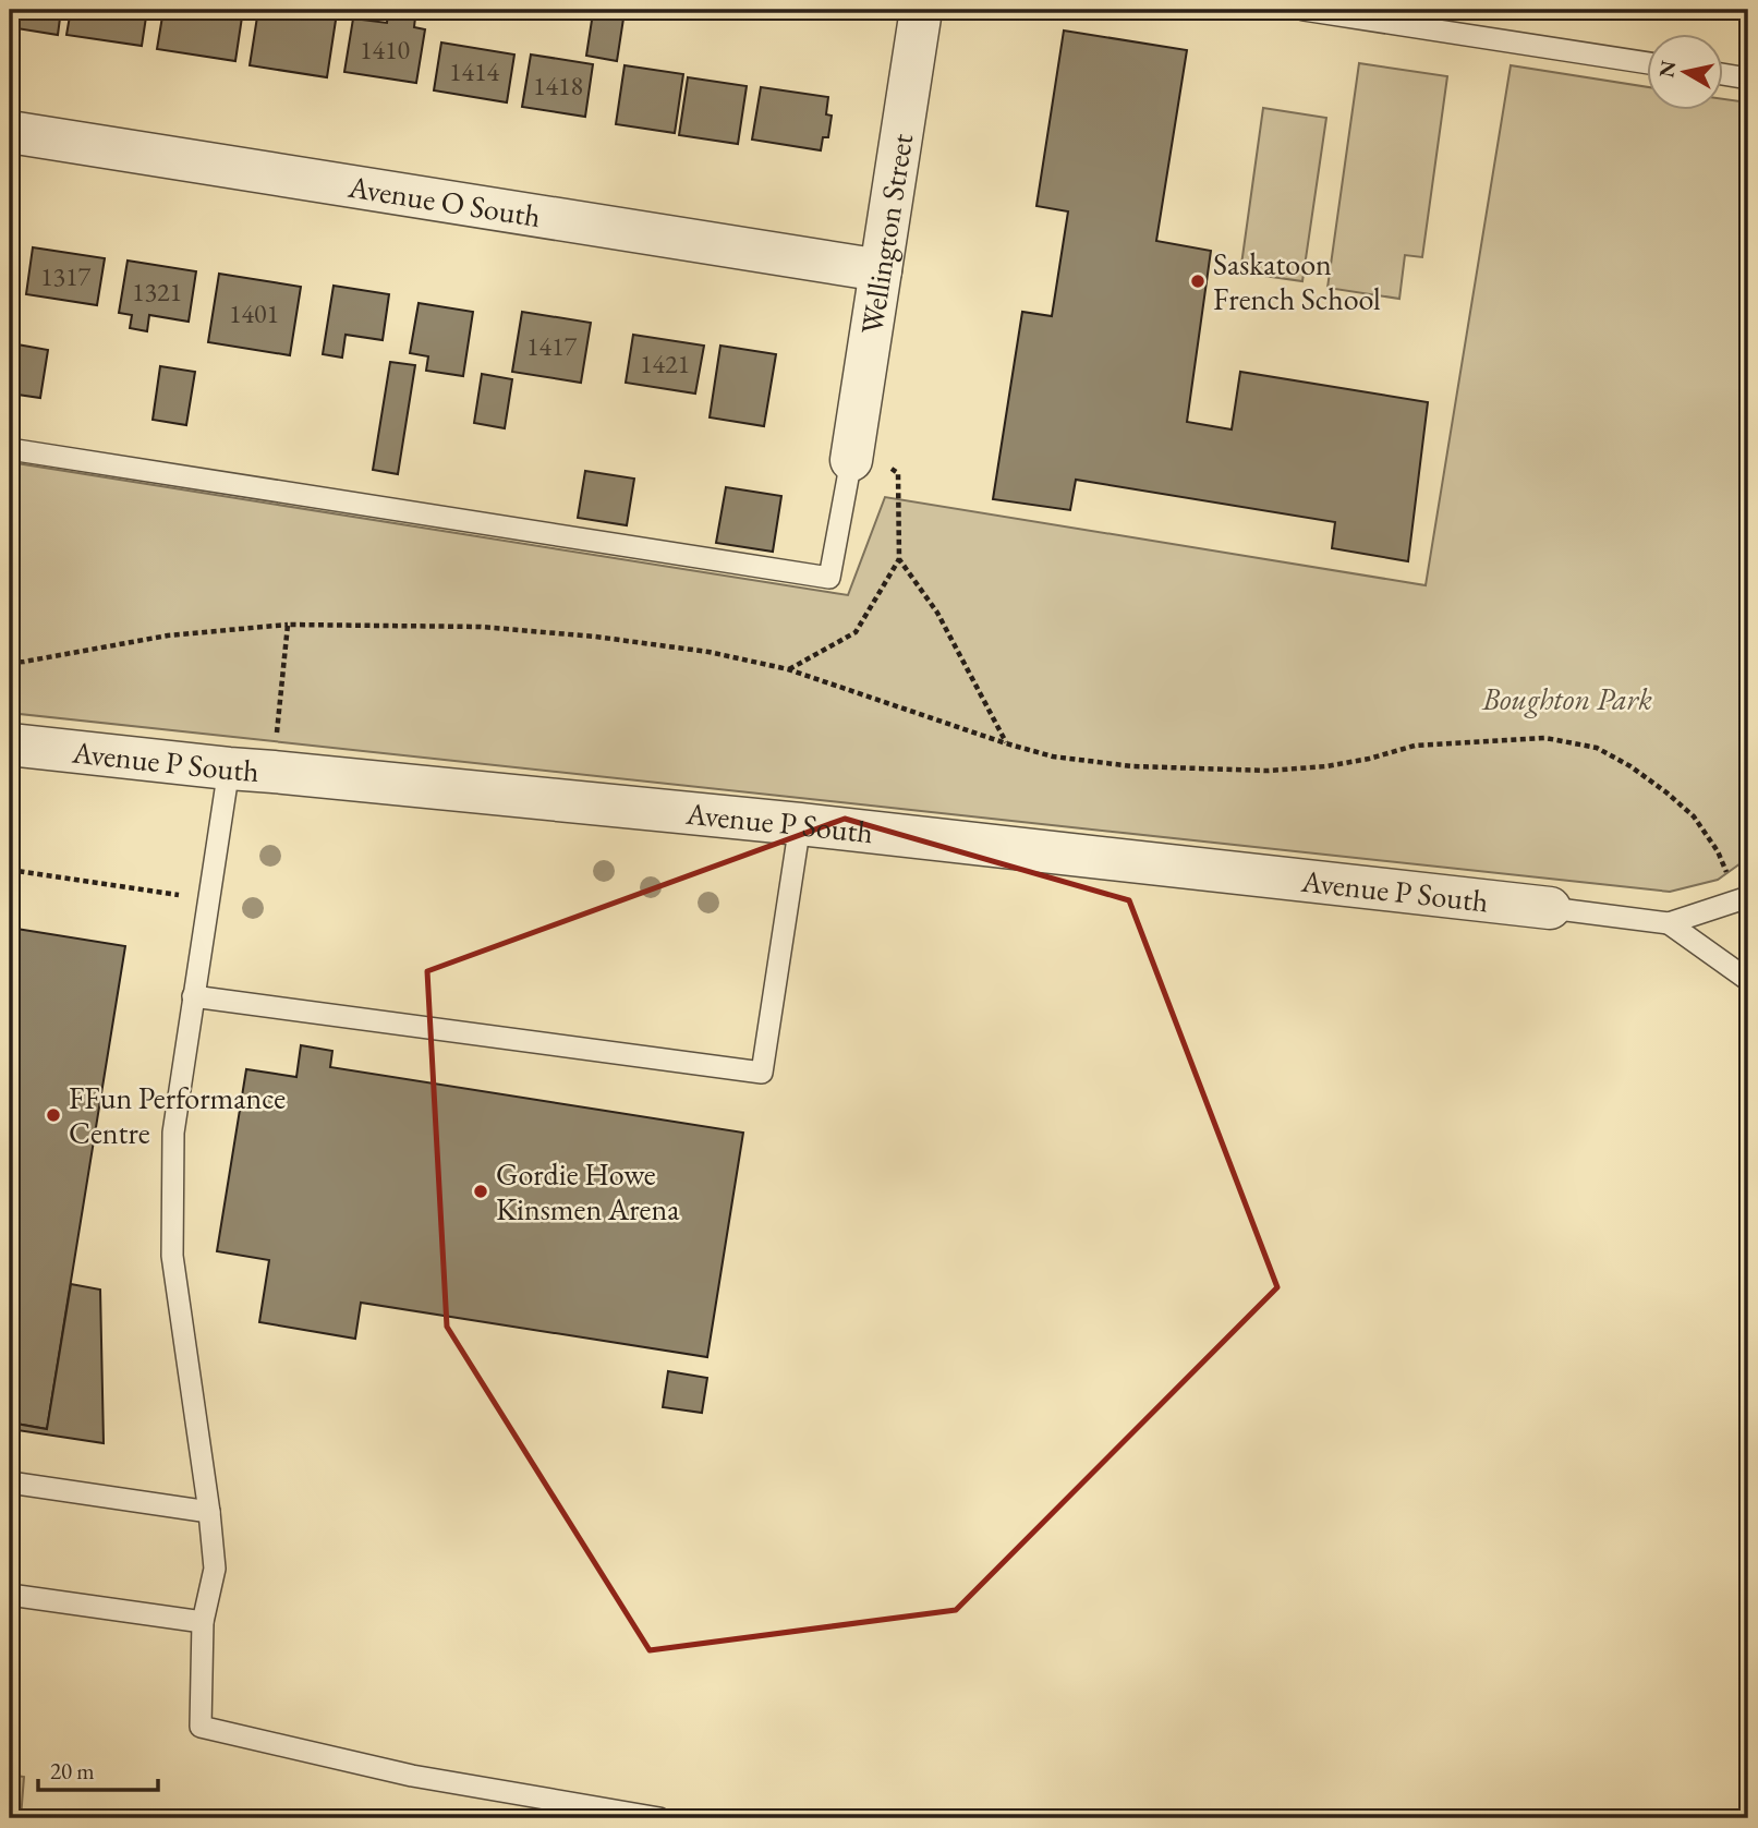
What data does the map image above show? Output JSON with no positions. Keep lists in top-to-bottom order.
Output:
{
  "streets": {
    "street": ["Avenue O South", "Wellington Street", "Avenue P South"]
  },
  "crossings": [
    ["Avenue O South", "Wellington Street"]
  ],
  "parks": ["Boughton Park"],
  "places": ["Saskatoon French School", "FFun Performance Centre", "Gordie Howe Kinsmen Arena"],
  "house_numbers": [
    "1410",
    "1414",
    "1418",
    "1317",
    "1321",
    "1401",
    "1417",
    "1421"
  ],
  "scale_bar": "20 m",
  "north": "left"
}
